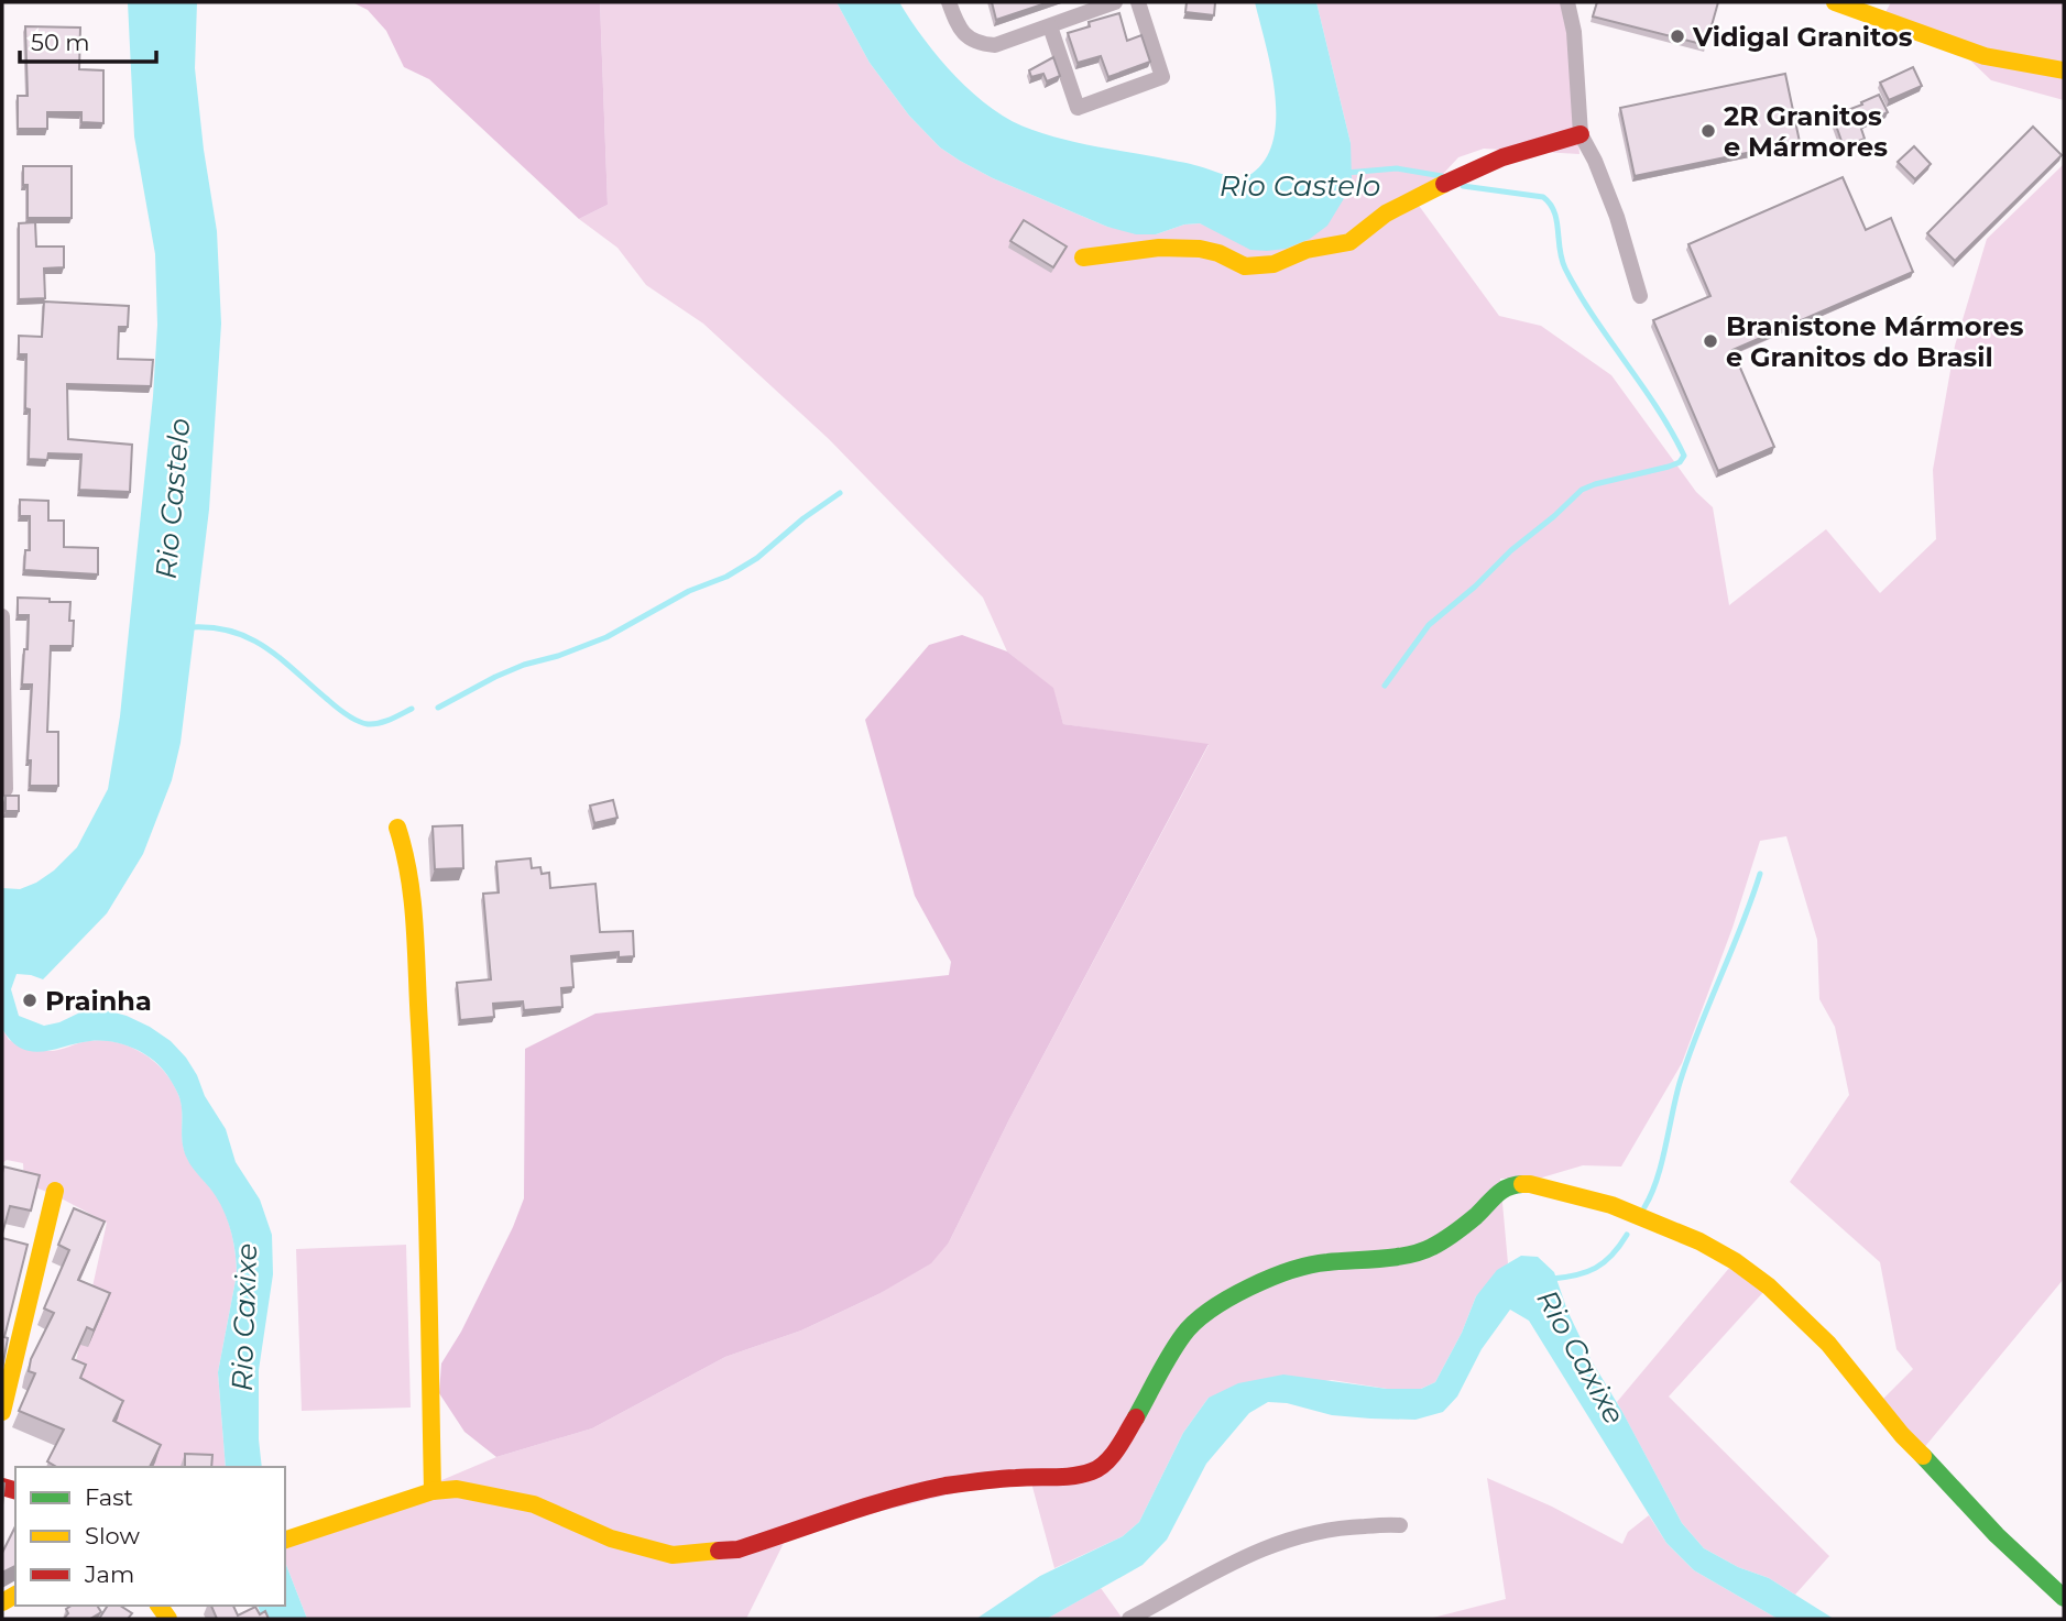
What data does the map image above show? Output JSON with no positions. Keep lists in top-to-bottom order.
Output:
{
  "water": ["Rio Castelo", "Rio Caxixe"],
  "places": [
    "Vidigal Granitos",
    "2R Granitos e Mármores",
    "Branistone Mármores e Granitos do Brasil",
    "Prainha"
  ],
  "legend": ["Fast", "Slow", "Jam"],
  "scale_bar": "50 m"
}
